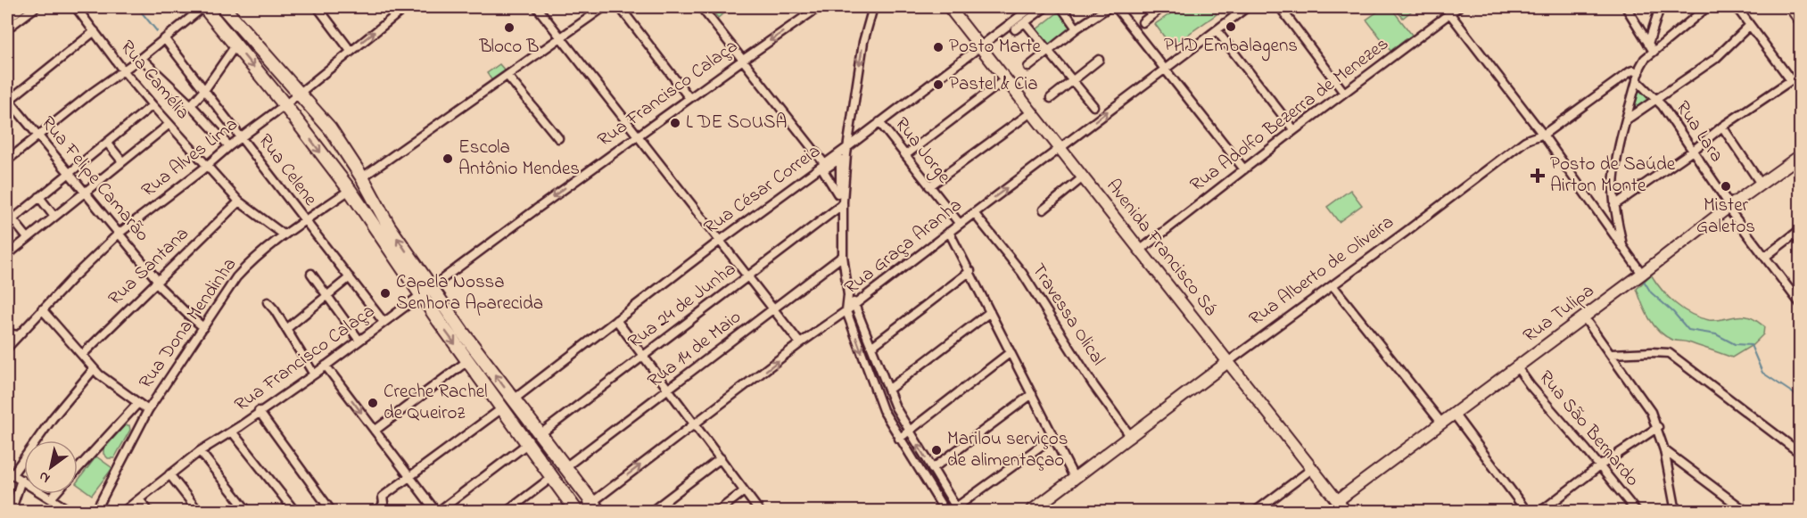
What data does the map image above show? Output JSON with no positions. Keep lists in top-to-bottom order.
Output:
{
  "streets": {
    "street": [
      "Rua Camélia",
      "Rua Francisco Calaça",
      "Rua Adolfo Bezerra de Menezes",
      "Rua Lara",
      "Rua Jorge",
      "Rua Alves Lima",
      "Rua Celene",
      "Rua Felipe Camarão",
      "Rua César Correia",
      "Rua Graça Aranha",
      "Avenida Francisco Sá",
      "Rua Santana",
      "Rua Alberto de Oliveira",
      "Rua 24 de Junha",
      "Rua Tulipa",
      "Travessa Olical",
      "Rua Dona Mendinha",
      "Rua 14 de Maio",
      "Rua São Bernardo"
    ]
  },
  "crossings": [
    ["Rua Camélia", "Rua Alves Lima"],
    ["Rua Camélia", "Rua Santana"],
    ["Rua Camélia", "Rua Dona Mendinha"],
    ["Rua Francisco Calaça", "Rua Celene"],
    ["Rua Adolfo Bezerra de Menezes", "Avenida Francisco Sá"],
    ["Rua Lara", "Rua Alberto de Oliveira"],
    ["Rua Lara", "Rua Tulipa"],
    ["Rua Jorge", "Rua César Correia"],
    ["Rua Jorge", "Rua Graça Aranha"],
    ["Rua Alves Lima", "Rua Celene"],
    ["Rua Alves Lima", "Rua Felipe Camarão"],
    ["Rua Celene", "Rua Dona Mendinha"],
    ["Rua Felipe Camarão", "Rua Santana"],
    ["Rua Felipe Camarão", "Rua Dona Mendinha"],
    ["Rua César Correia", "Avenida Francisco Sá"],
    ["Rua Graça Aranha", "Avenida Francisco Sá"],
    ["Rua Graça Aranha", "Travessa Olical"],
    ["Avenida Francisco Sá", "Rua Alberto de Oliveira"],
    ["Avenida Francisco Sá", "Rua Tulipa"],
    ["Rua Alberto de Oliveira", "Travessa Olical"],
    ["Rua Tulipa", "Rua São Bernardo"]
  ],
  "one_way": ["Rua Francisco Calaça"],
  "places": {
    "other": [
      "PHD Embalagens",
      "Bloco B",
      "Posto Marte",
      "Pastel & Cia",
      "L DE SOUSA",
      "Escola Antônio Mendes",
      "Mister Galetos",
      "Capela Nossa Senhora Aparecida",
      "Creche Rachel de Queiroz",
      "Marilou serviços de alimentaçao"
    ],
    "health": ["Posto de Saúde Airton Monte"]
  },
  "north": "bottom left"
}
